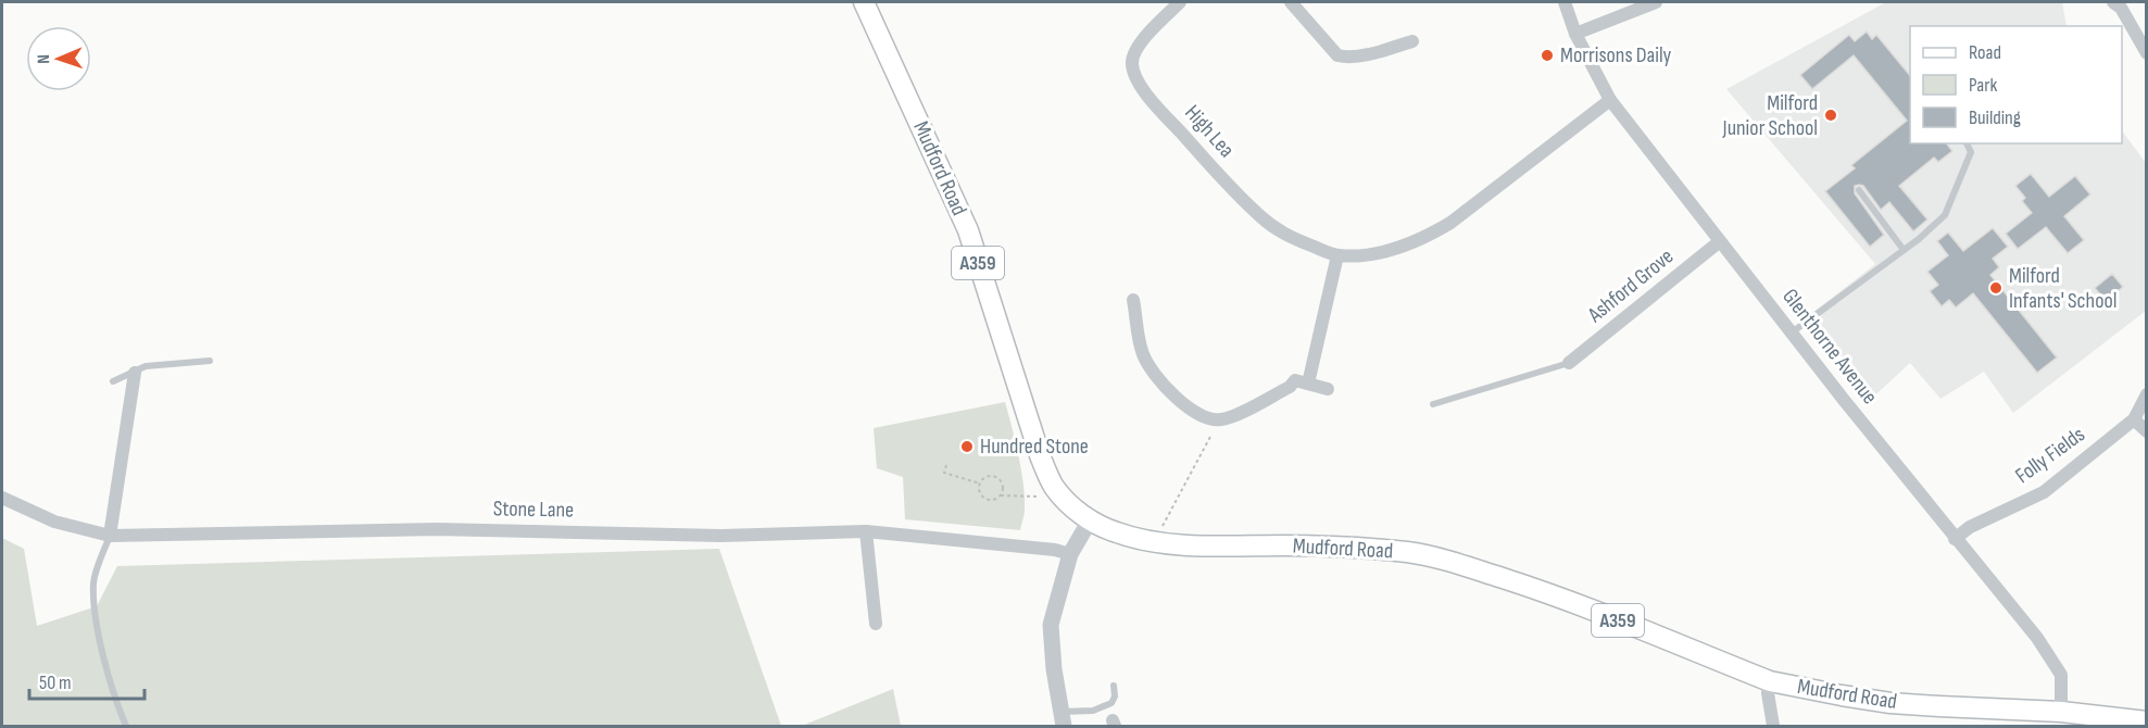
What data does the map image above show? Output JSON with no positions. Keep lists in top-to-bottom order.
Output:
{
  "streets": {
    "main road": ["Mudford Road", "A359"],
    "street": [
      "High Lea",
      "Ashford Grove",
      "Glenthorne Avenue",
      "Folly Fields",
      "Stone Lane"
    ]
  },
  "crossings": [
    ["High Lea", "Glenthorne Avenue"],
    ["Mudford Road", "Glenthorne Avenue"],
    ["Ashford Grove", "Glenthorne Avenue"],
    ["Glenthorne Avenue", "Folly Fields"]
  ],
  "places": [
    "Morrisons Daily",
    "Milford Junior School",
    "Milford Infants' School",
    "Hundred Stone"
  ],
  "legend": ["Road", "Park", "Building"],
  "scale_bar": "50 m",
  "north": "left"
}
